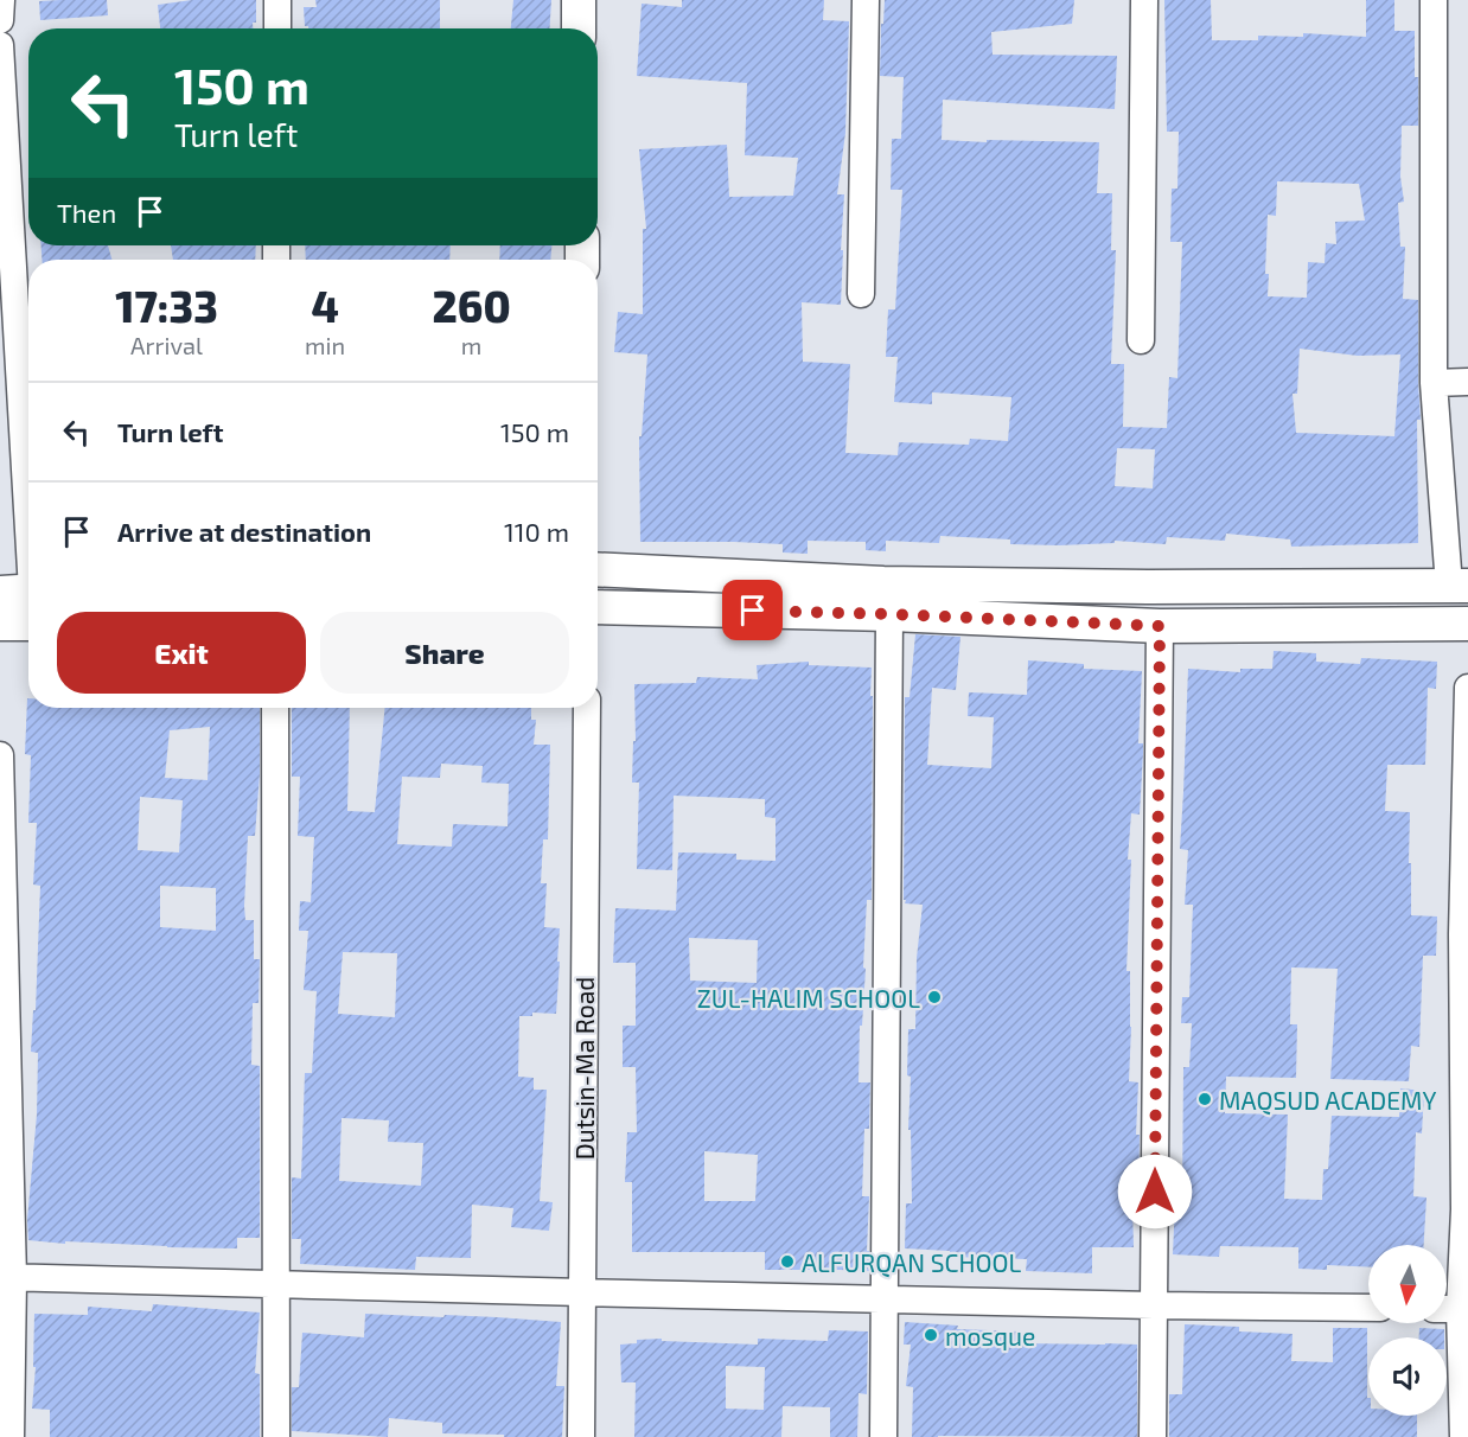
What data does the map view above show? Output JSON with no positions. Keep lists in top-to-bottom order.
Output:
{
  "streets": {
    "street": ["Dutsin-Ma Road"]
  },
  "places": [
    "ZUL-HALIM SCHOOL",
    "MAQSUD ACADEMY",
    "ALFURQAN SCHOOL",
    "mosque"
  ],
  "north": "bottom",
  "page": {
    "turn": ["150 m", "Turn left"],
    "then": "Then",
    "eta": [
      "17:33",
      "Arrival",
      "4",
      "min",
      "260",
      "m"
    ],
    "list": [
      {
        "name": "Turn left",
        "value": "150 m"
      },
      {
        "name": "Arrive at destination",
        "value": "110 m"
      }
    ],
    "buttons": ["Exit", "Share"]
  }
}
